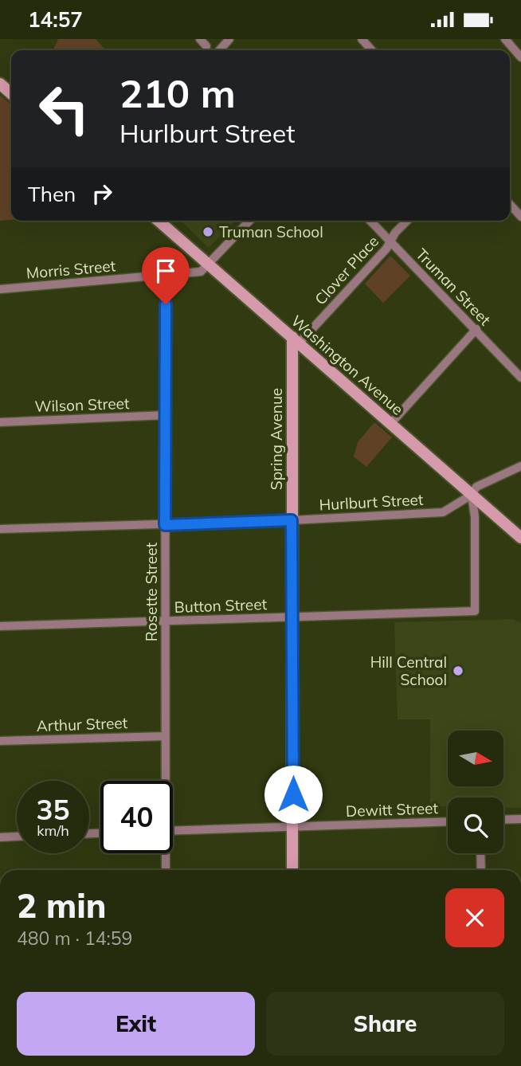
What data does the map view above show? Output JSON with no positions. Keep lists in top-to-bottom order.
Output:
{
  "streets": {
    "street": [
      "Morris Street",
      "Clover Place",
      "Truman Street",
      "Washington Avenue",
      "Wilson Street",
      "Spring Avenue",
      "Hurlburt Street",
      "Rosette Street",
      "Button Street",
      "Arthur Street",
      "Dewitt Street"
    ]
  },
  "crossings": [
    ["Morris Street", "Washington Avenue"],
    ["Morris Street", "Rosette Street"],
    ["Clover Place", "Truman Street"],
    ["Clover Place", "Washington Avenue"],
    ["Clover Place", "Spring Avenue"],
    ["Washington Avenue", "Spring Avenue"],
    ["Washington Avenue", "Hurlburt Street"],
    ["Washington Avenue", "Button Street"],
    ["Wilson Street", "Rosette Street"],
    ["Spring Avenue", "Hurlburt Street"],
    ["Spring Avenue", "Button Street"],
    ["Spring Avenue", "Dewitt Street"],
    ["Hurlburt Street", "Rosette Street"],
    ["Hurlburt Street", "Button Street"],
    ["Rosette Street", "Button Street"],
    ["Rosette Street", "Arthur Street"]
  ],
  "places": ["Truman School", "Hill Central School"],
  "north": "right",
  "page": {
    "status": "14:57",
    "turn": ["210 m", "Hurlburt Street"],
    "then": "Then",
    "speed": "35 km/h",
    "limit": "40",
    "heading": ["2 min", "480 m · 14:59"],
    "buttons": ["Exit", "Share"]
  }
}
